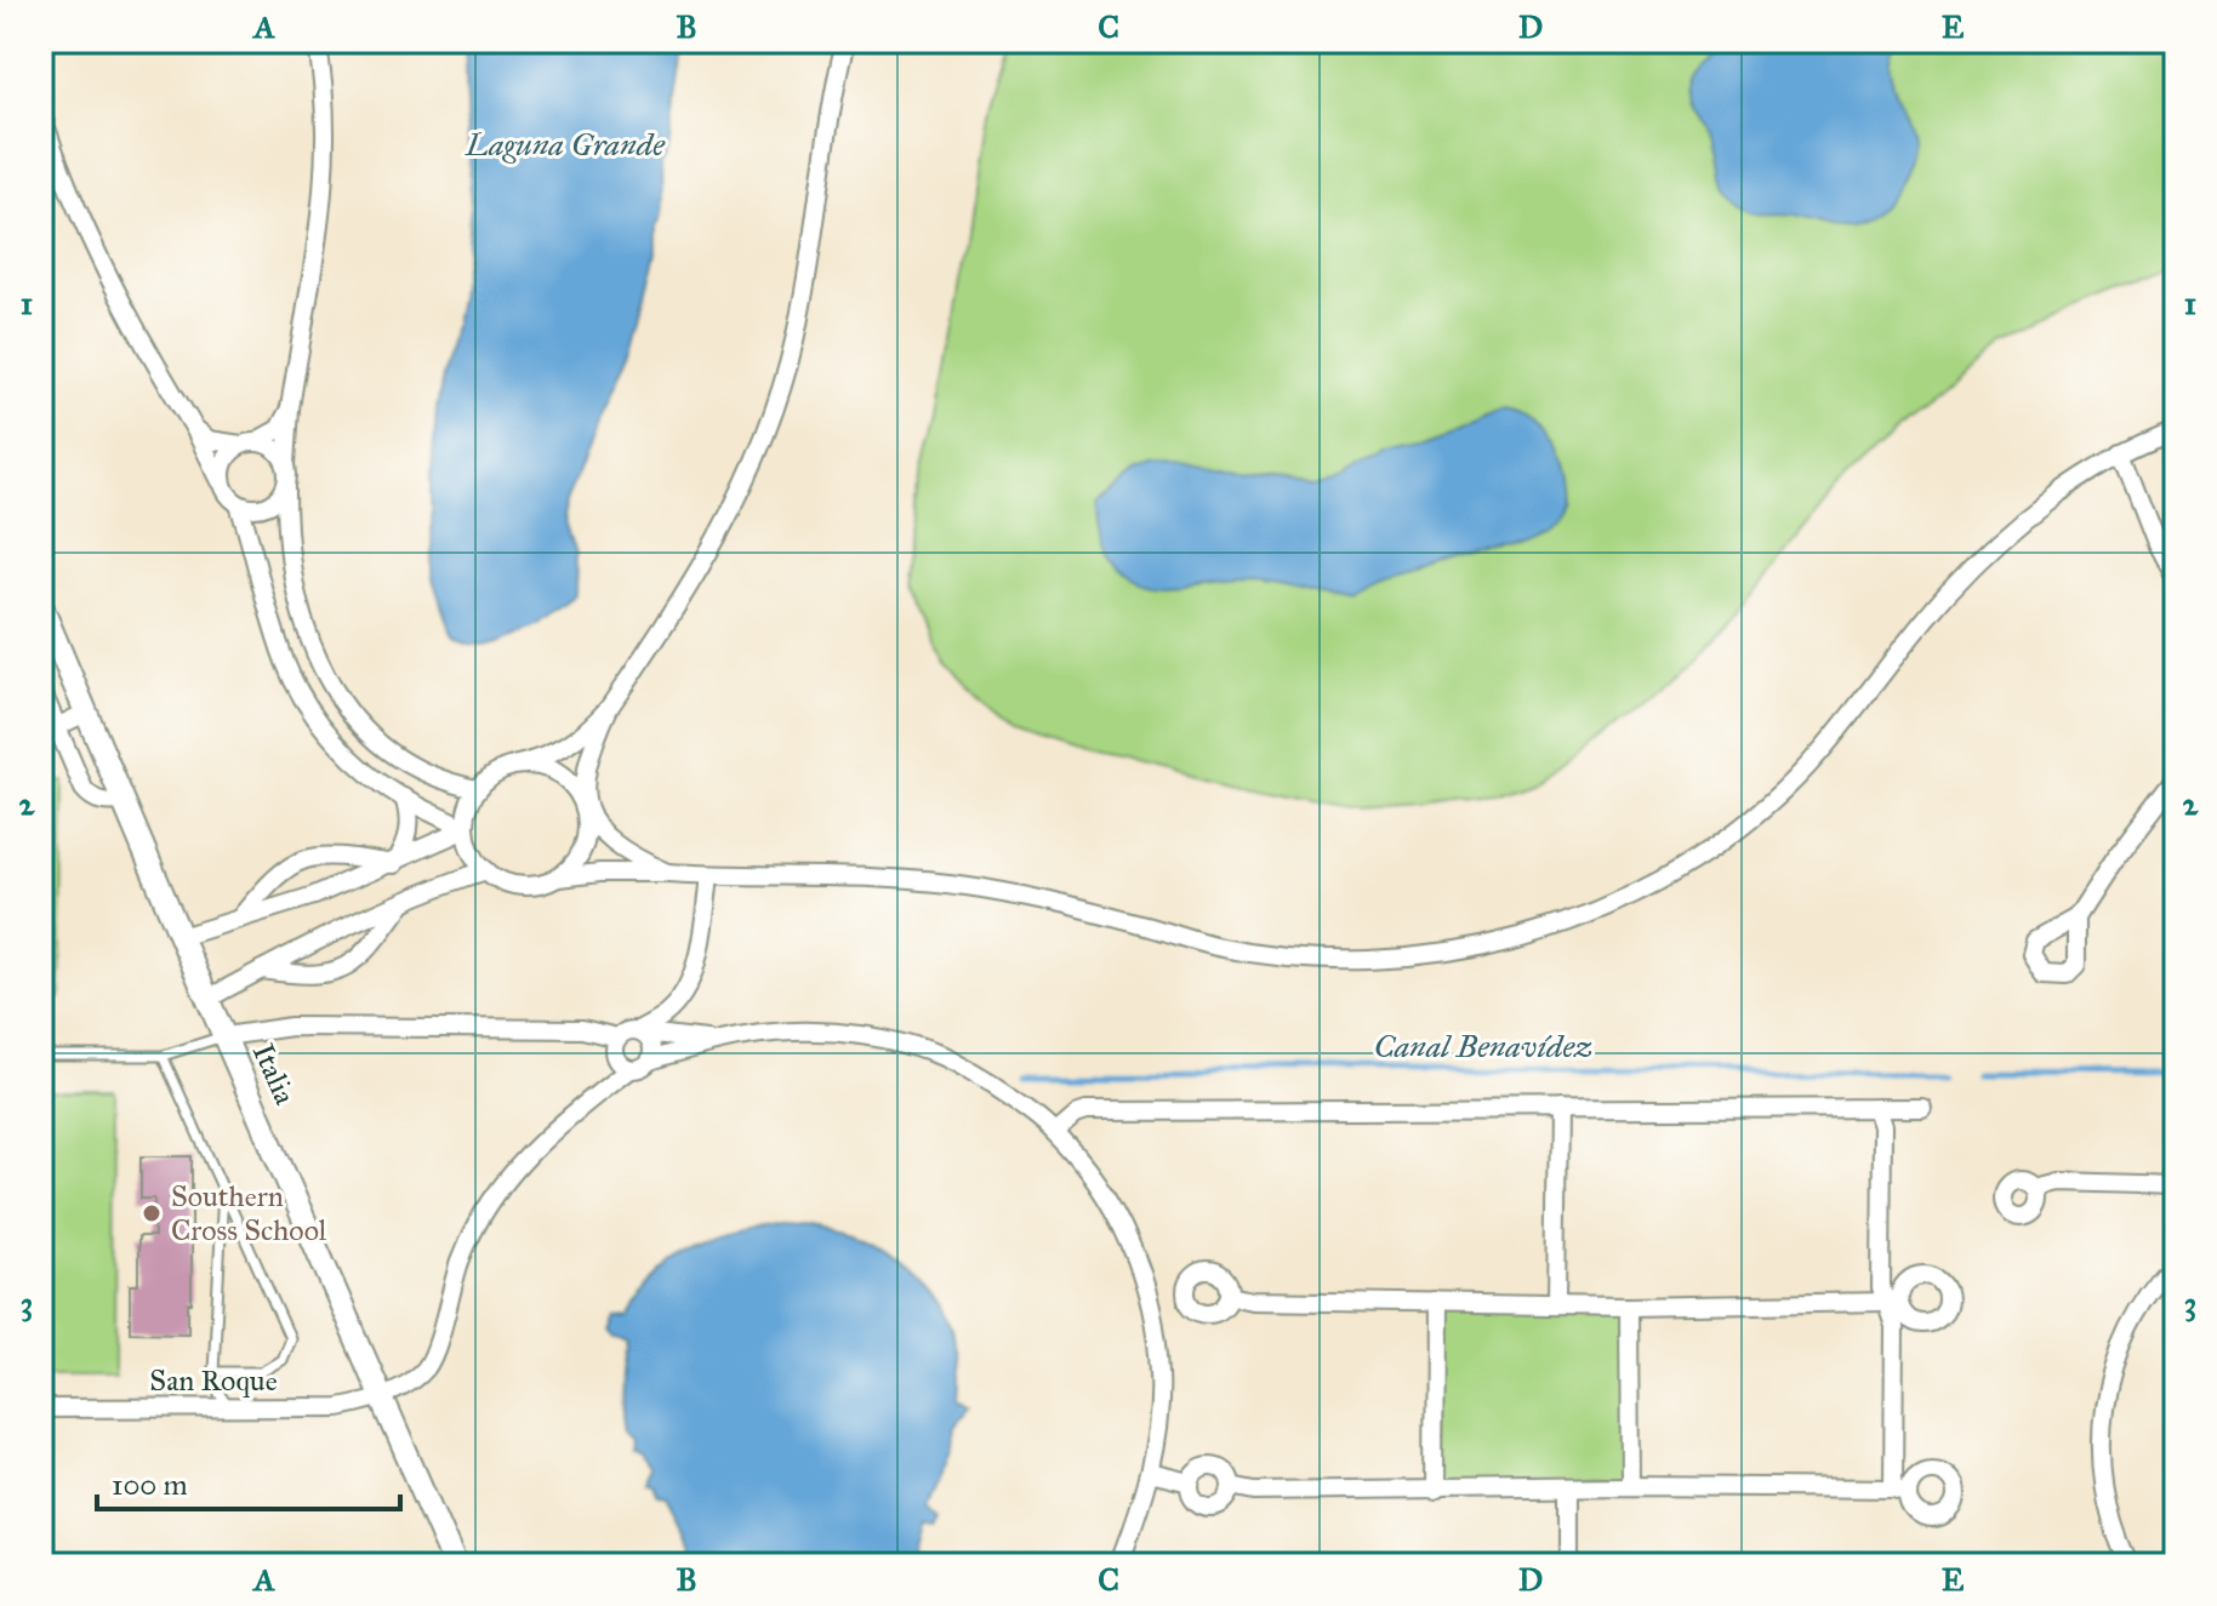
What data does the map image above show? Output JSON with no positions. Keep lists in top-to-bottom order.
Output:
{
  "streets": {
    "street": ["Italia", "San Roque"]
  },
  "crossings": [
    ["Italia", "San Roque"]
  ],
  "water": ["Laguna Grande", "Canal Benavídez"],
  "places": ["Southern Cross School"],
  "scale_bar": "100 m",
  "grid": {
    "columns": [
      "A",
      "B",
      "C",
      "D",
      "E"
    ],
    "rows": ["1", "2", "3"]
  }
}
